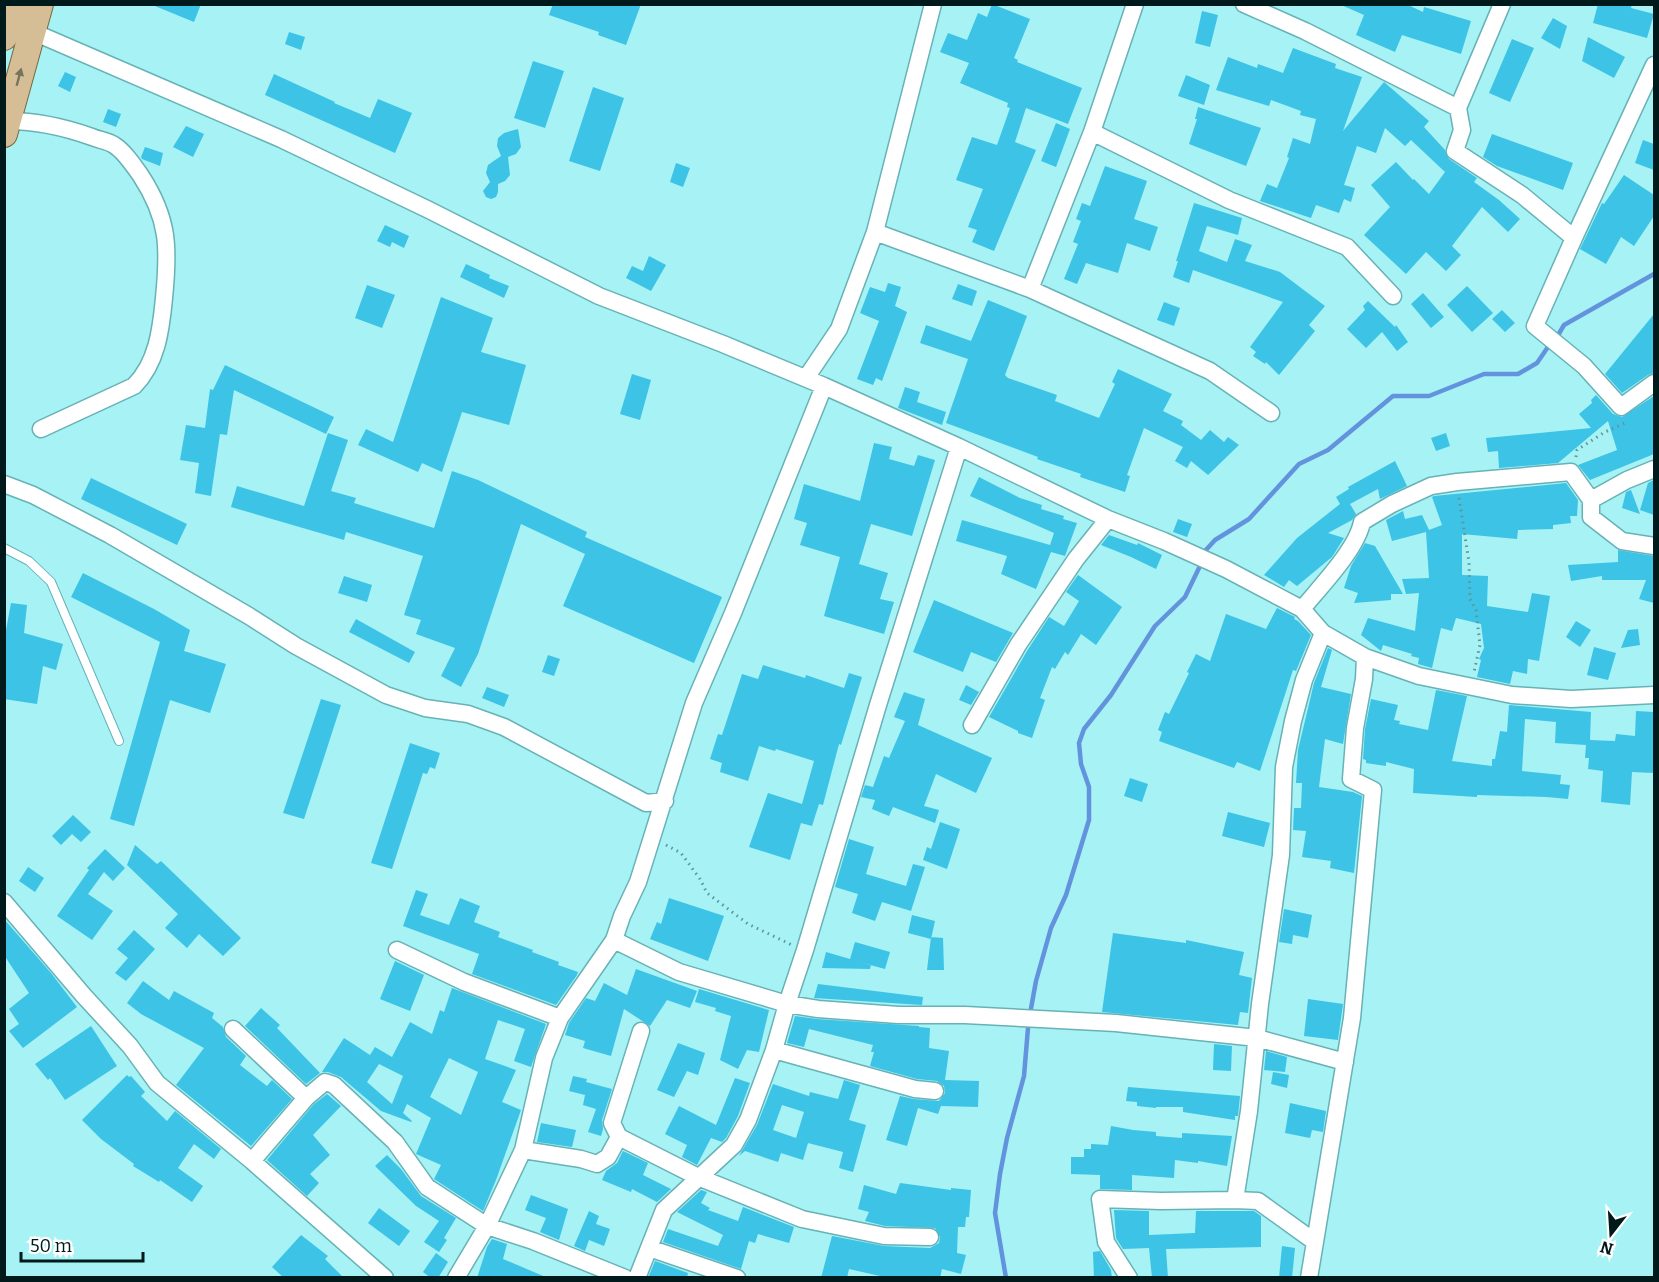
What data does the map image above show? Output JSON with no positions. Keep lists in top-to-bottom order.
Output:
{
  "scale_bar": "50 m",
  "north": "bottom"
}
